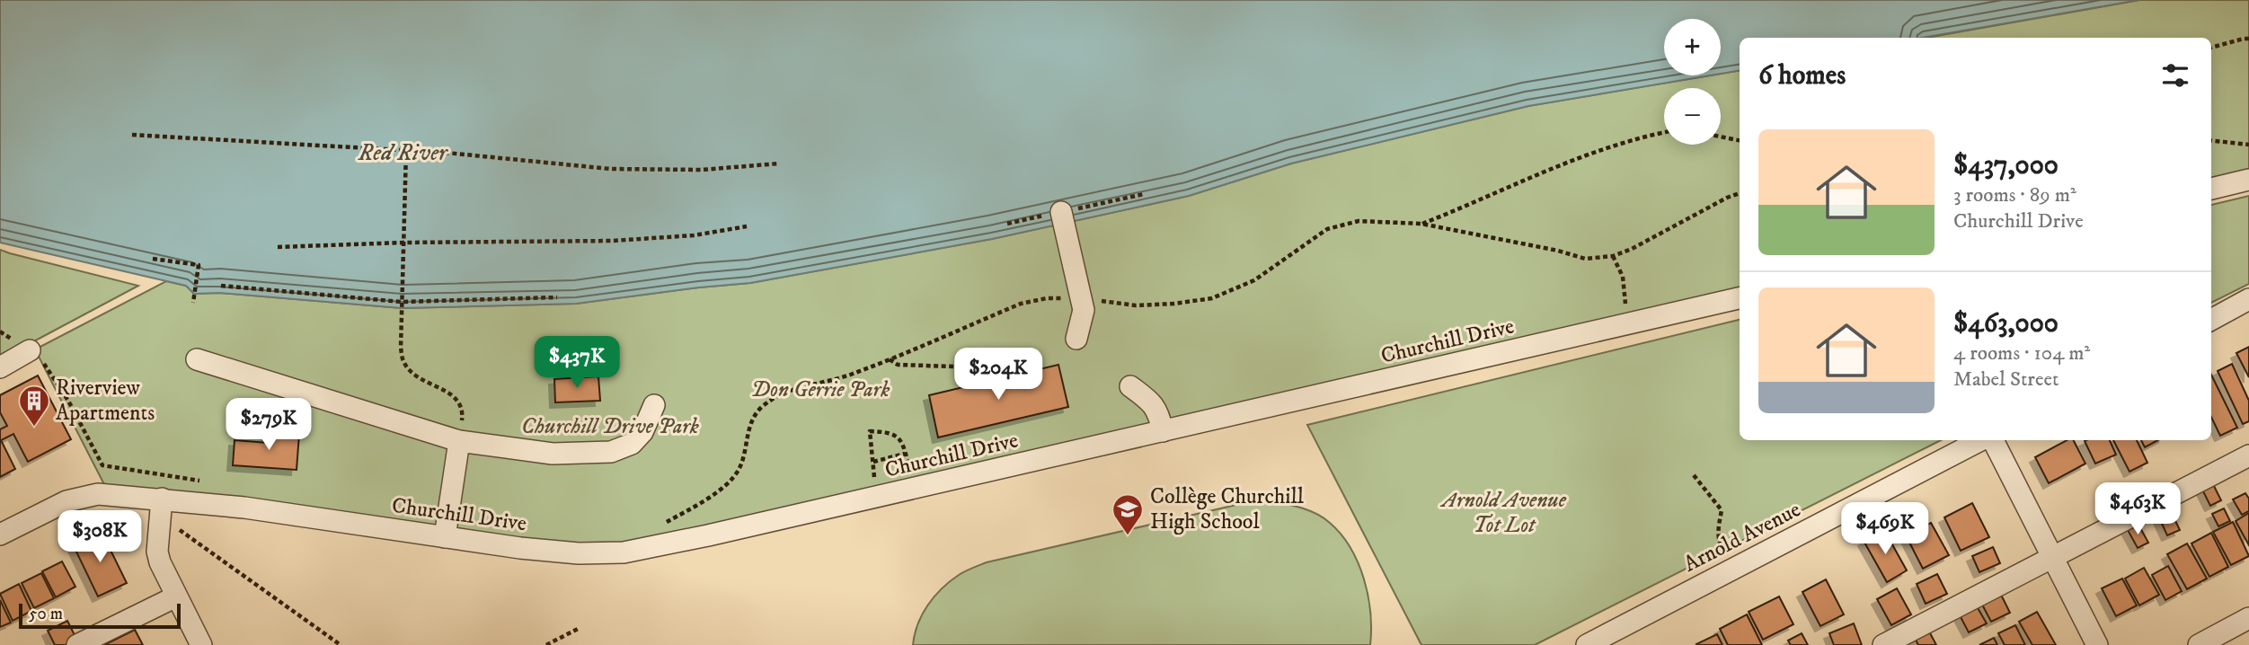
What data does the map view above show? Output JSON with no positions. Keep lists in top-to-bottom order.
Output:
{
  "streets": {
    "street": ["Churchill Drive", "Arnold Avenue"]
  },
  "water": ["Red River"],
  "parks": ["Don Gerrie Park", "Churchill Drive Park", "Arnold Avenue Tot Lot"],
  "places": {
    "building": ["Riverview Apartments"],
    "school or university": ["Collège Churchill High School"]
  },
  "scale_bar": "50 m",
  "page": {
    "map_buttons": ["+", "−"],
    "heading": "6 homes",
    "list": [
      {
        "name": "$437,000",
        "note": "3 rooms · 89 m² · Churchill Drive"
      },
      {
        "name": "$463,000",
        "note": "4 rooms · 104 m² · Mabel Street"
      }
    ],
    "price": [
      "$437K",
      "$204K",
      "$279K",
      "$463K",
      "$469K",
      "$308K"
    ],
    "scale": "50 m"
  }
}
